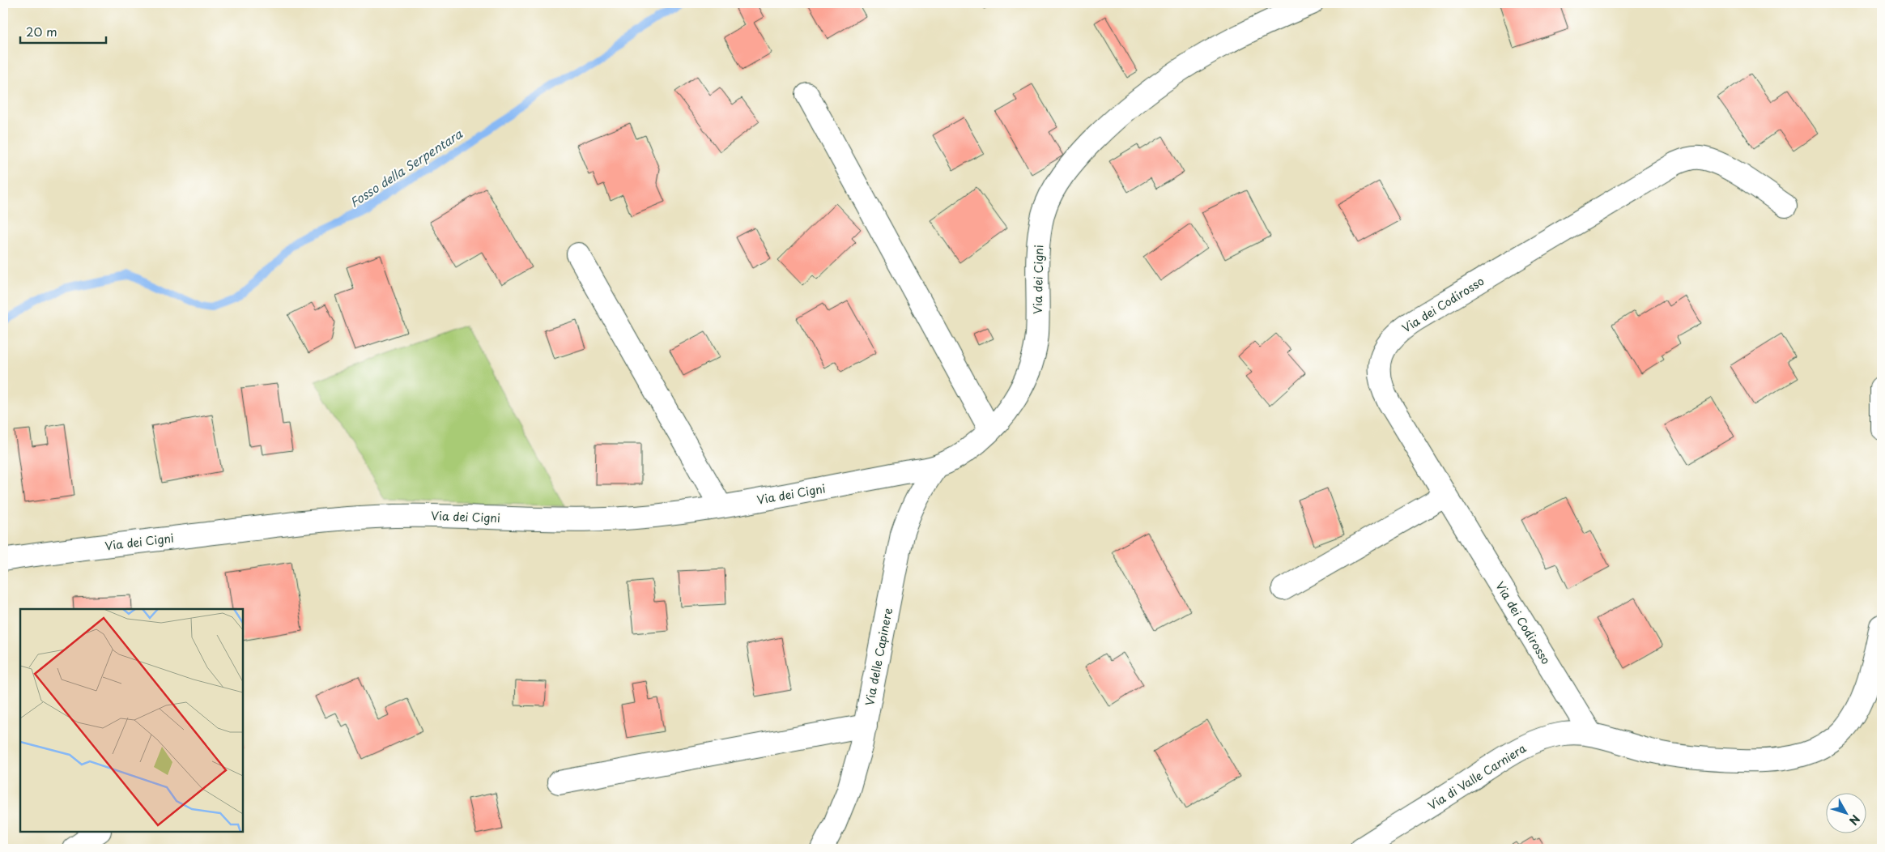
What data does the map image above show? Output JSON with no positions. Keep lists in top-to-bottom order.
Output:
{
  "streets": {
    "street": [
      "Via dei Cigni",
      "Via dei Codirosso",
      "Via delle Capinere",
      "Via di Valle Carniera"
    ]
  },
  "crossings": [
    ["Via dei Cigni", "Via delle Capinere"],
    ["Via dei Codirosso", "Via di Valle Carniera"]
  ],
  "water": ["Fosso della Serpentara"],
  "scale_bar": "20 m",
  "north": "bottom right"
}
